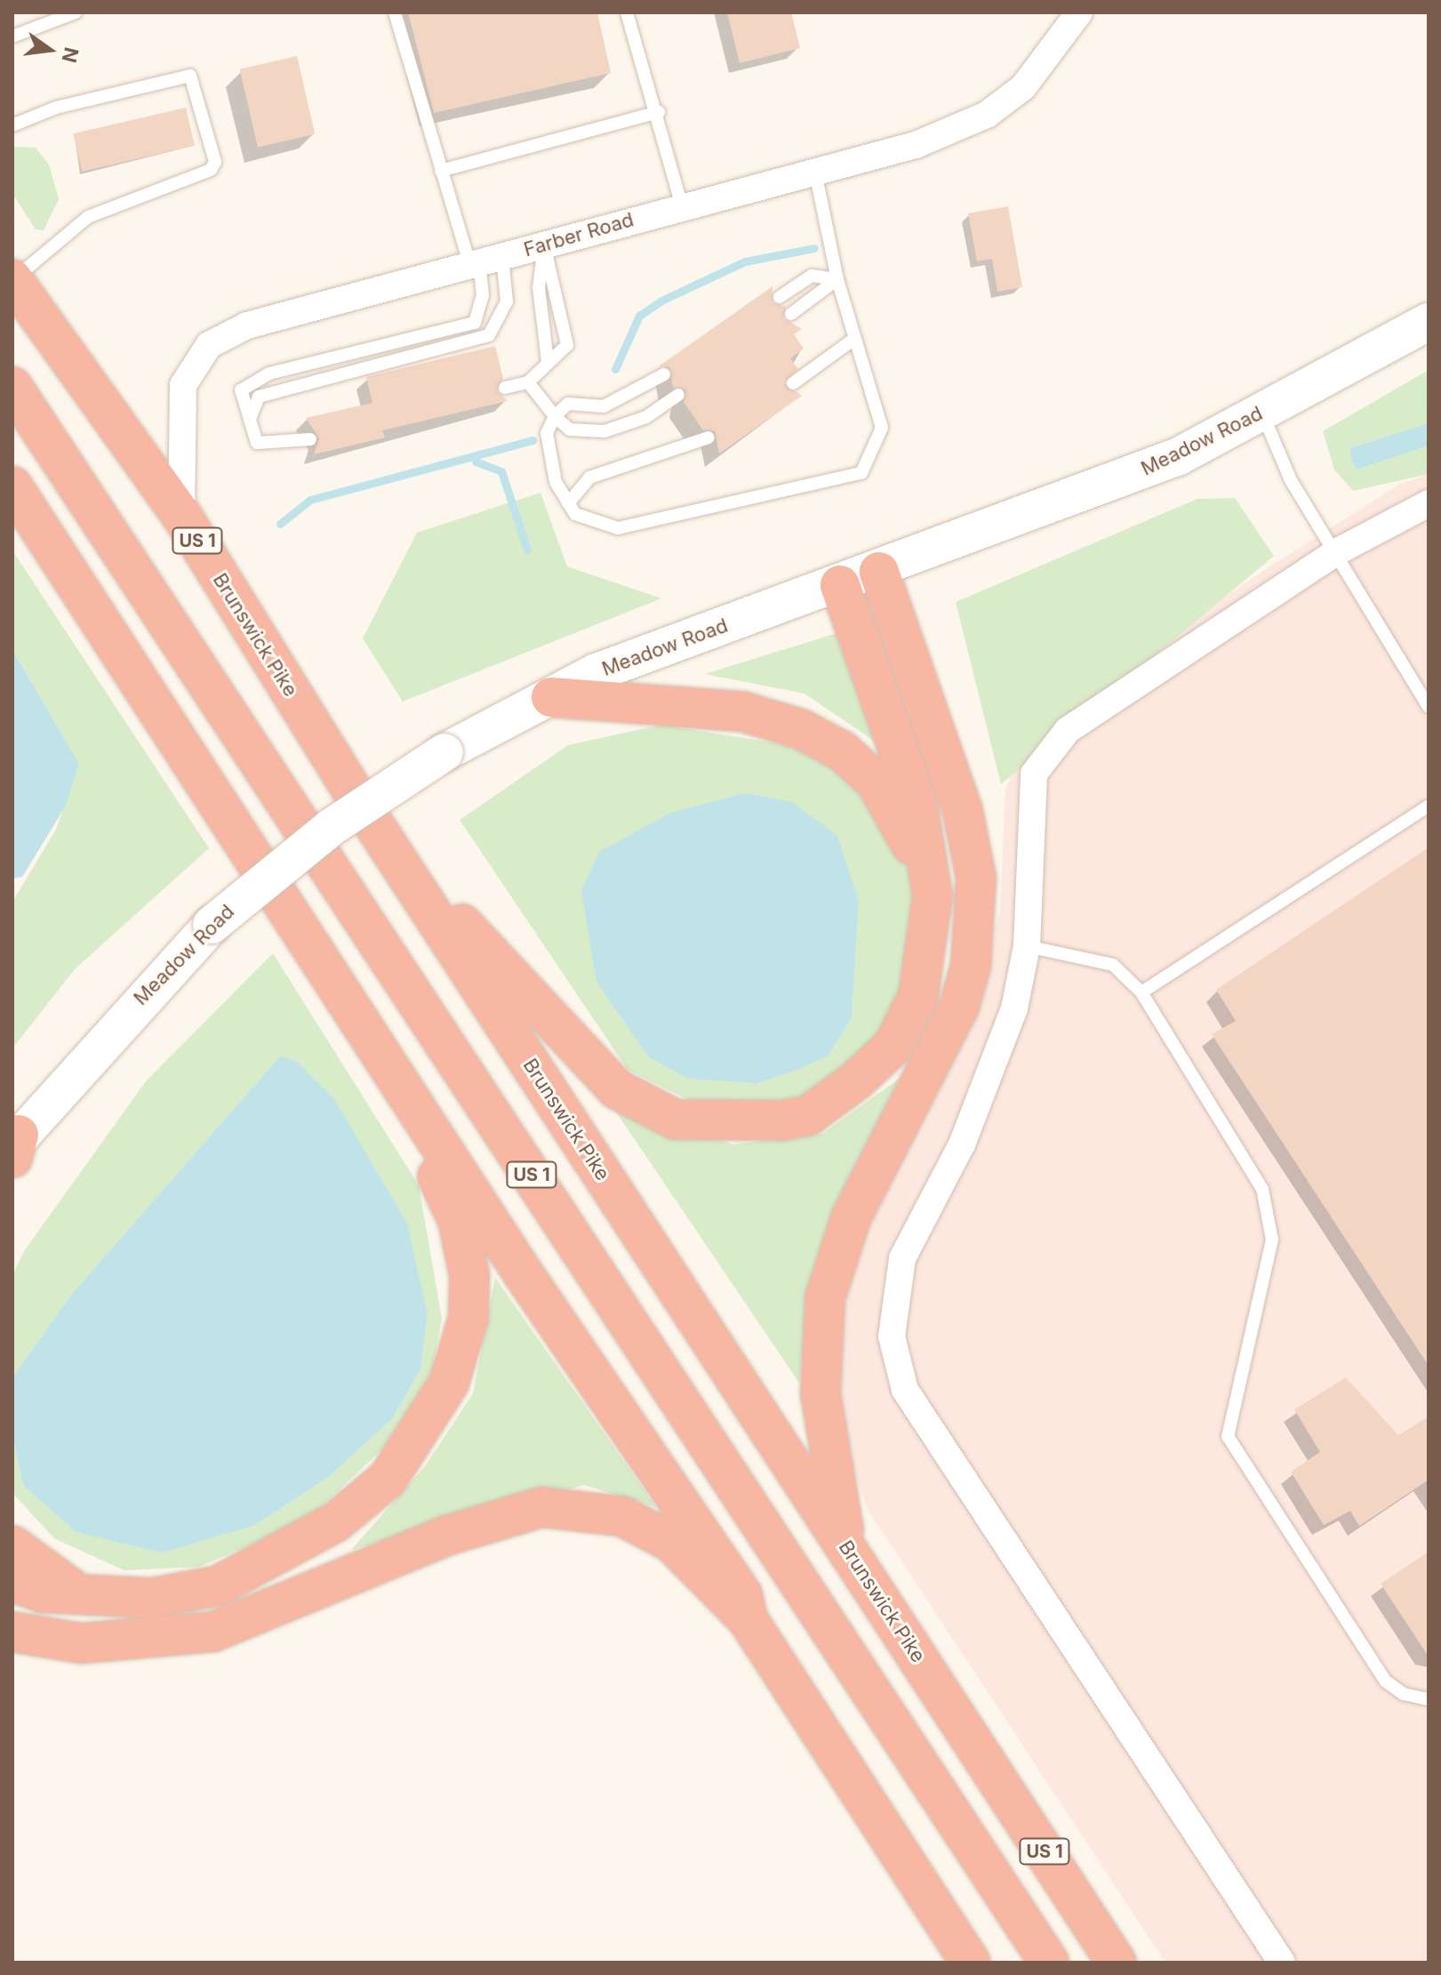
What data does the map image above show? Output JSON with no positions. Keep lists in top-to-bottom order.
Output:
{
  "streets": {
    "highway": ["US 1", "Brunswick Pike"],
    "street": ["Farber Road", "Meadow Road"]
  },
  "crossings": [
    ["Farber Road", "Brunswick Pike"]
  ],
  "north": "right"
}
